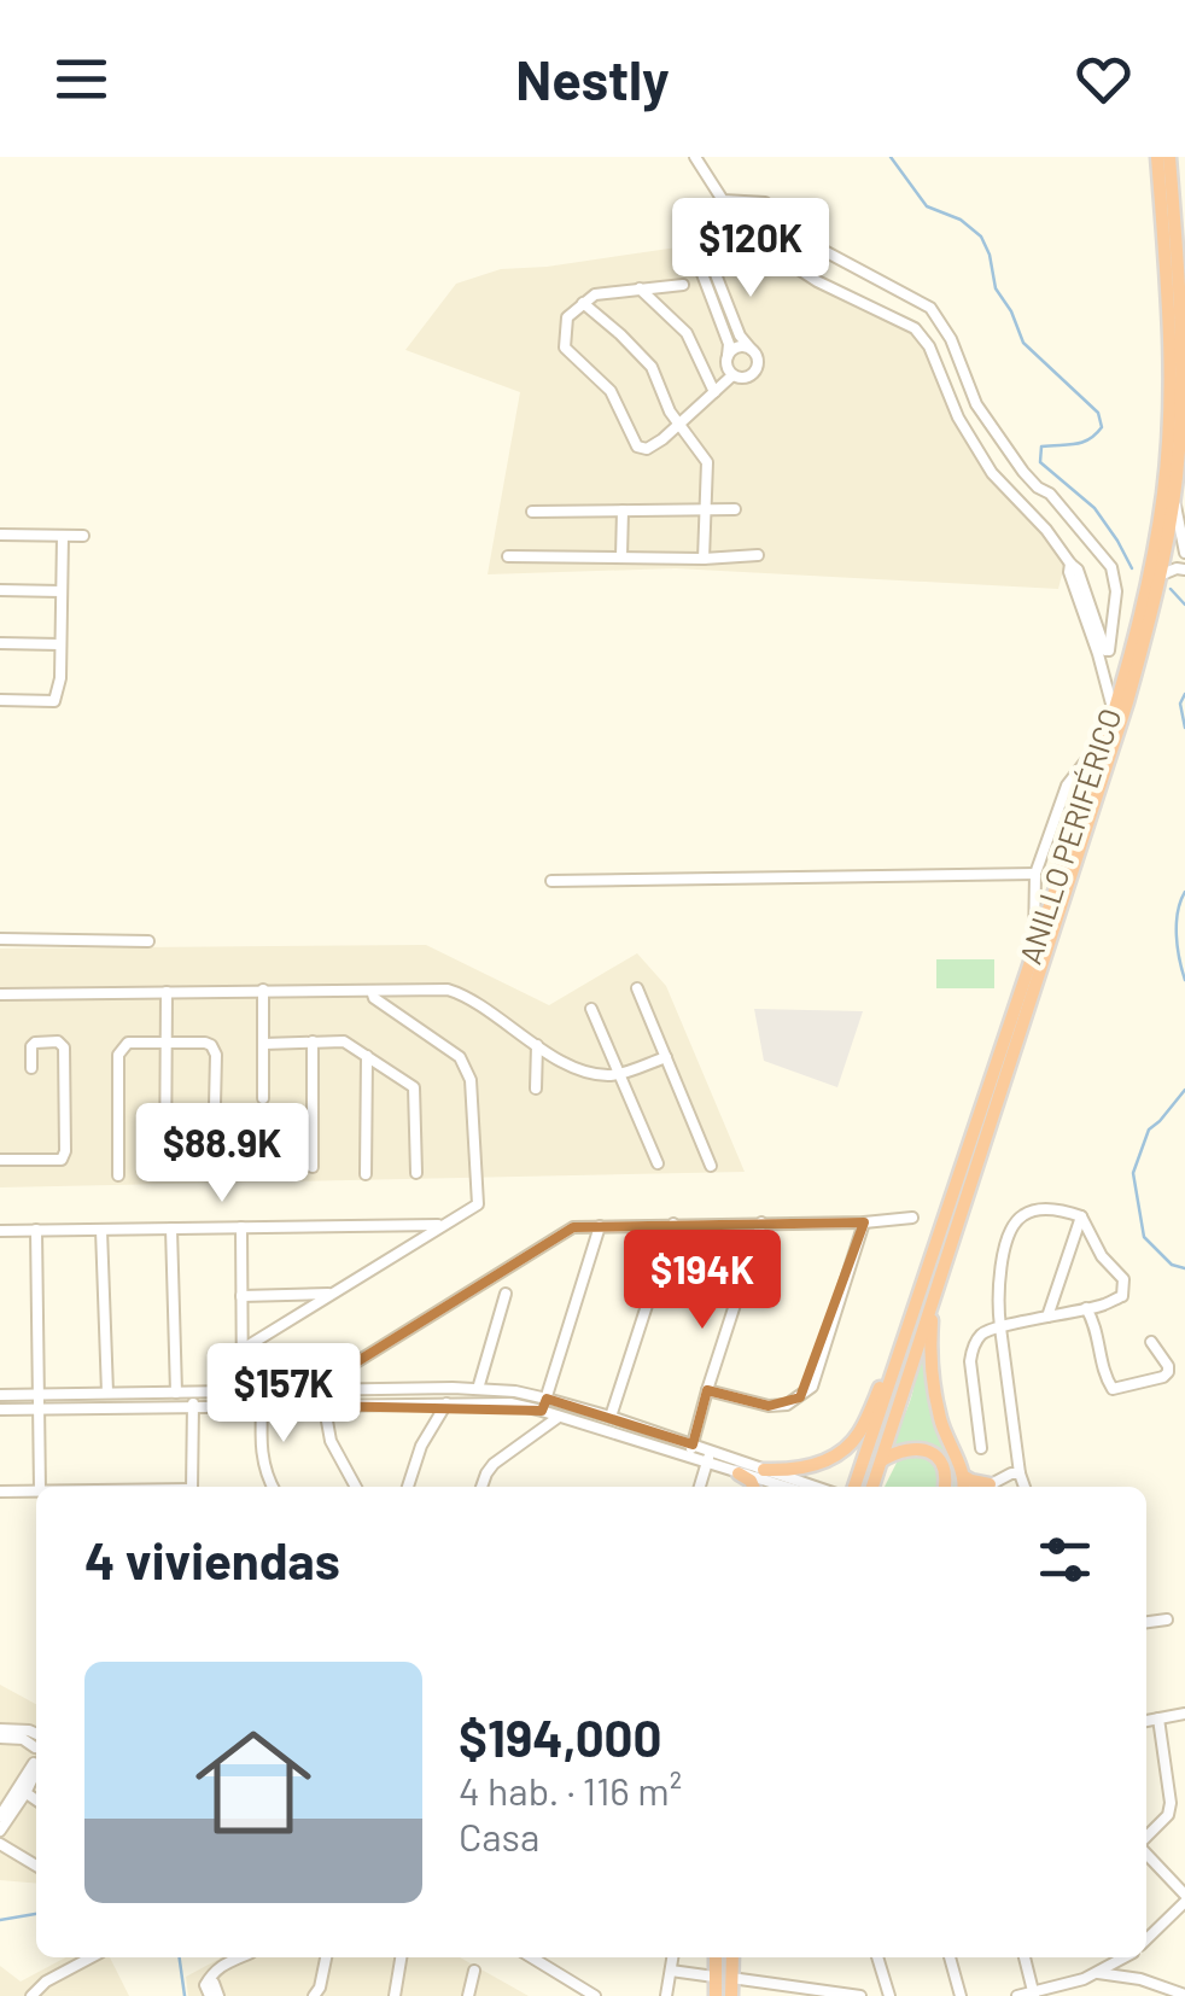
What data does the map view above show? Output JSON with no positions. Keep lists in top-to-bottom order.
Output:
{
  "streets": {
    "highway": ["ANILLO PERIFÉRICO"]
  },
  "page": {
    "header": "Nestly",
    "price": [
      "$120K",
      "$88.9K",
      "$194K",
      "$157K"
    ],
    "heading": "4 viviendas",
    "list": [
      {
        "name": "$194,000",
        "note": "4 hab. · 116 m² · Casa"
      }
    ]
  }
}
